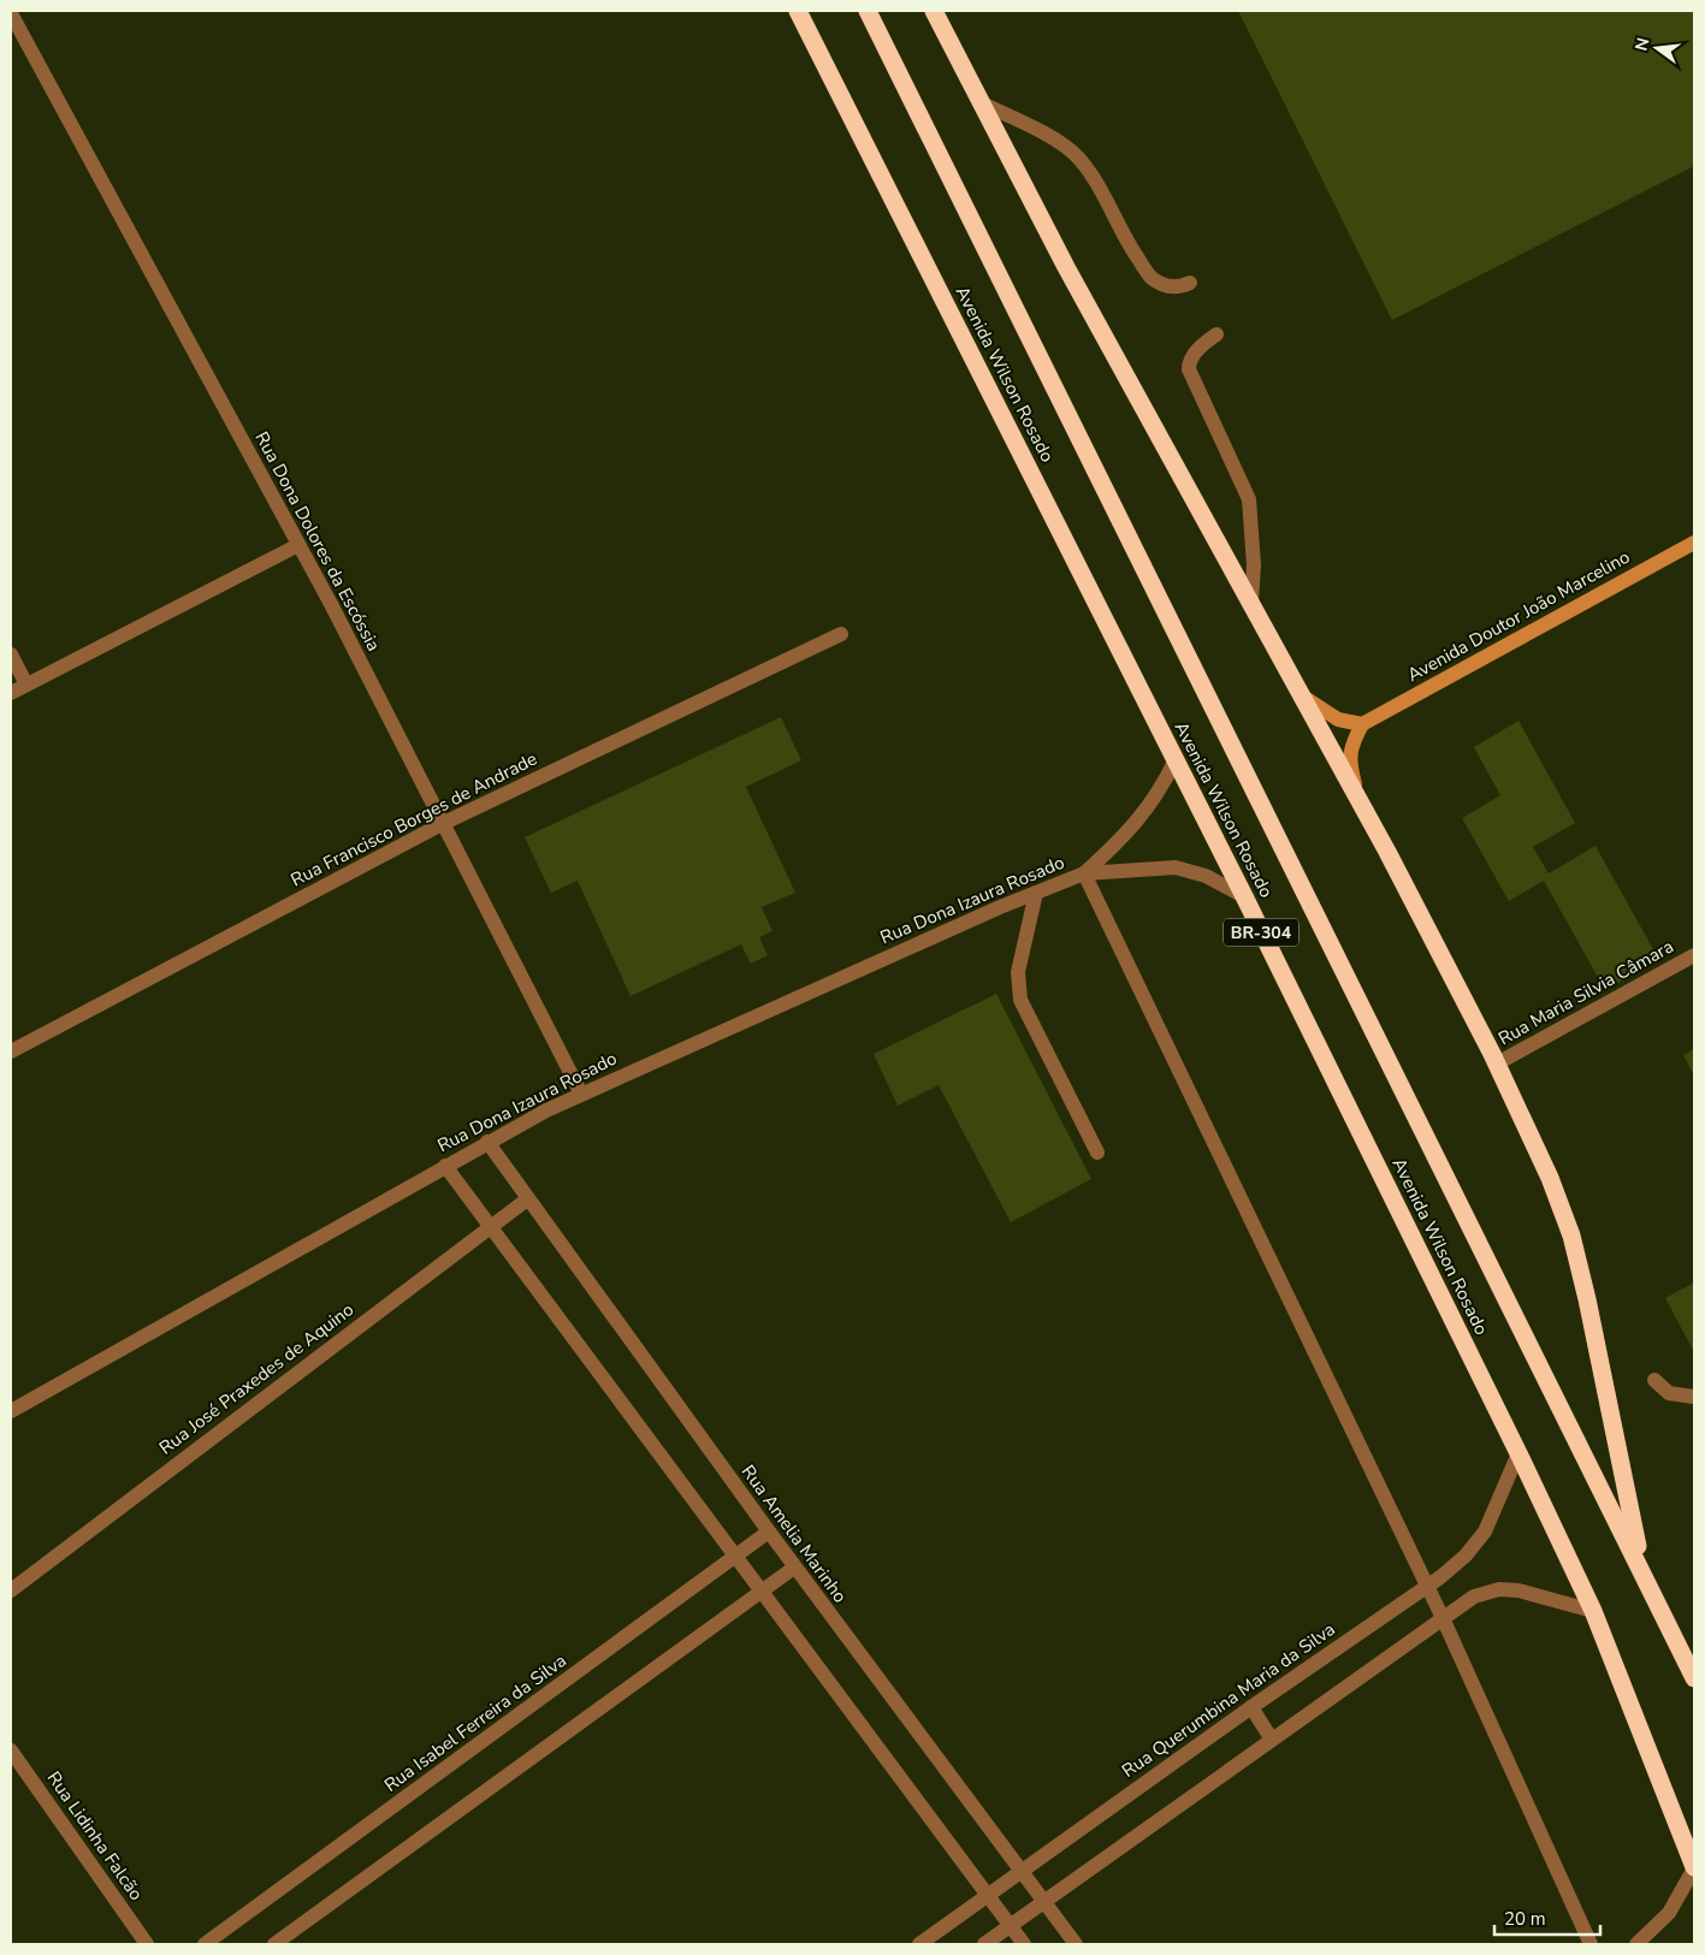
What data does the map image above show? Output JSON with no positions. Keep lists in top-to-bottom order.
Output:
{
  "streets": {
    "highway": ["Avenida Wilson Rosado", "BR-304"],
    "street": [
      "Rua Dona Dolores da Escóssia",
      "Avenida Doutor João Marcelino",
      "Rua Francisco Borges de Andrade",
      "Rua Dona Izaura Rosado",
      "Rua Maria Silvia Câmara",
      "Rua José Praxedes de Aquino",
      "Rua Amelia Marinho",
      "Rua Querumbina Maria da Silva",
      "Rua Isabel Ferreira da Silva",
      "Rua Lidinha Falcão"
    ]
  },
  "crossings": [
    ["Avenida Wilson Rosado", "Rua Dona Izaura Rosado"],
    ["Avenida Wilson Rosado", "Rua Querumbina Maria da Silva"],
    ["Rua Dona Dolores da Escóssia", "Rua Francisco Borges de Andrade"],
    ["Rua Dona Dolores da Escóssia", "Rua Dona Izaura Rosado"],
    ["Rua Dona Izaura Rosado", "Rua Amelia Marinho"],
    ["Rua José Praxedes de Aquino", "Rua Amelia Marinho"],
    ["Rua Amelia Marinho", "Rua Querumbina Maria da Silva"],
    ["Rua Amelia Marinho", "Rua Isabel Ferreira da Silva"]
  ],
  "scale_bar": "20 m",
  "north": "left"
}
